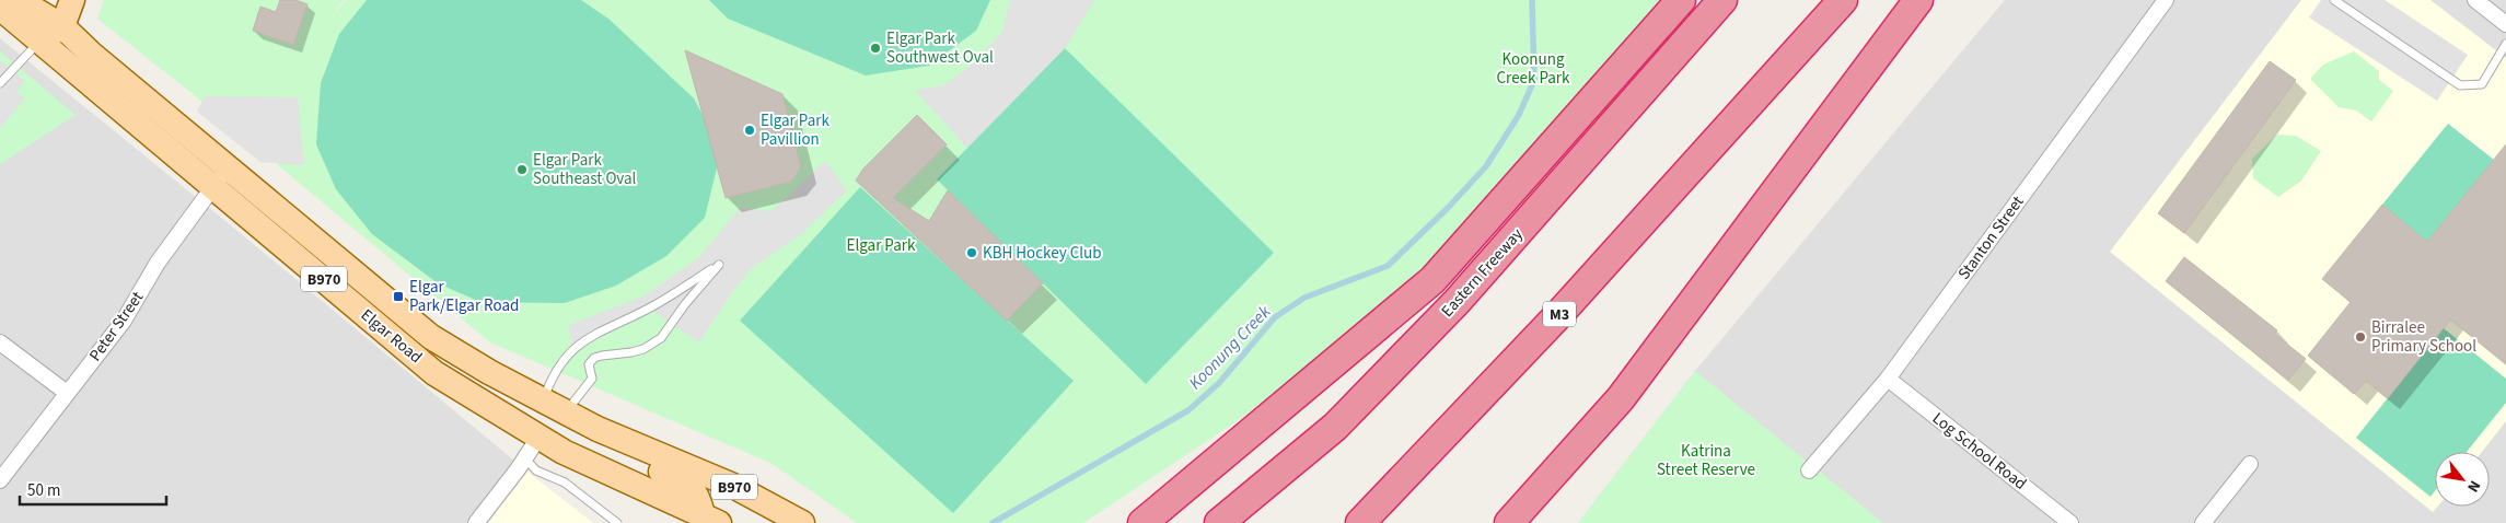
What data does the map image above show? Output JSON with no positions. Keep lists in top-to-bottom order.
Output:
{
  "streets": {
    "highway": ["Eastern Freeway", "M3"],
    "main road": ["B970", "Elgar Road"],
    "street": ["Stanton Street", "Peter Street", "Log School Road"]
  },
  "crossings": [
    ["Stanton Street", "Log School Road"],
    ["Peter Street", "Elgar Road"]
  ],
  "water": ["Koonung Creek"],
  "parks": ["Koonung Creek Park", "Elgar Park", "Katrina Street Reserve"],
  "places": {
    "other": [
      "Elgar Park Southwest Oval",
      "Elgar Park Pavillion",
      "Elgar Park Southeast Oval",
      "KBH Hockey Club",
      "Birralee Primary School"
    ],
    "transit": ["Elgar Park/Elgar Road"]
  },
  "scale_bar": "50 m",
  "north": "bottom right"
}
